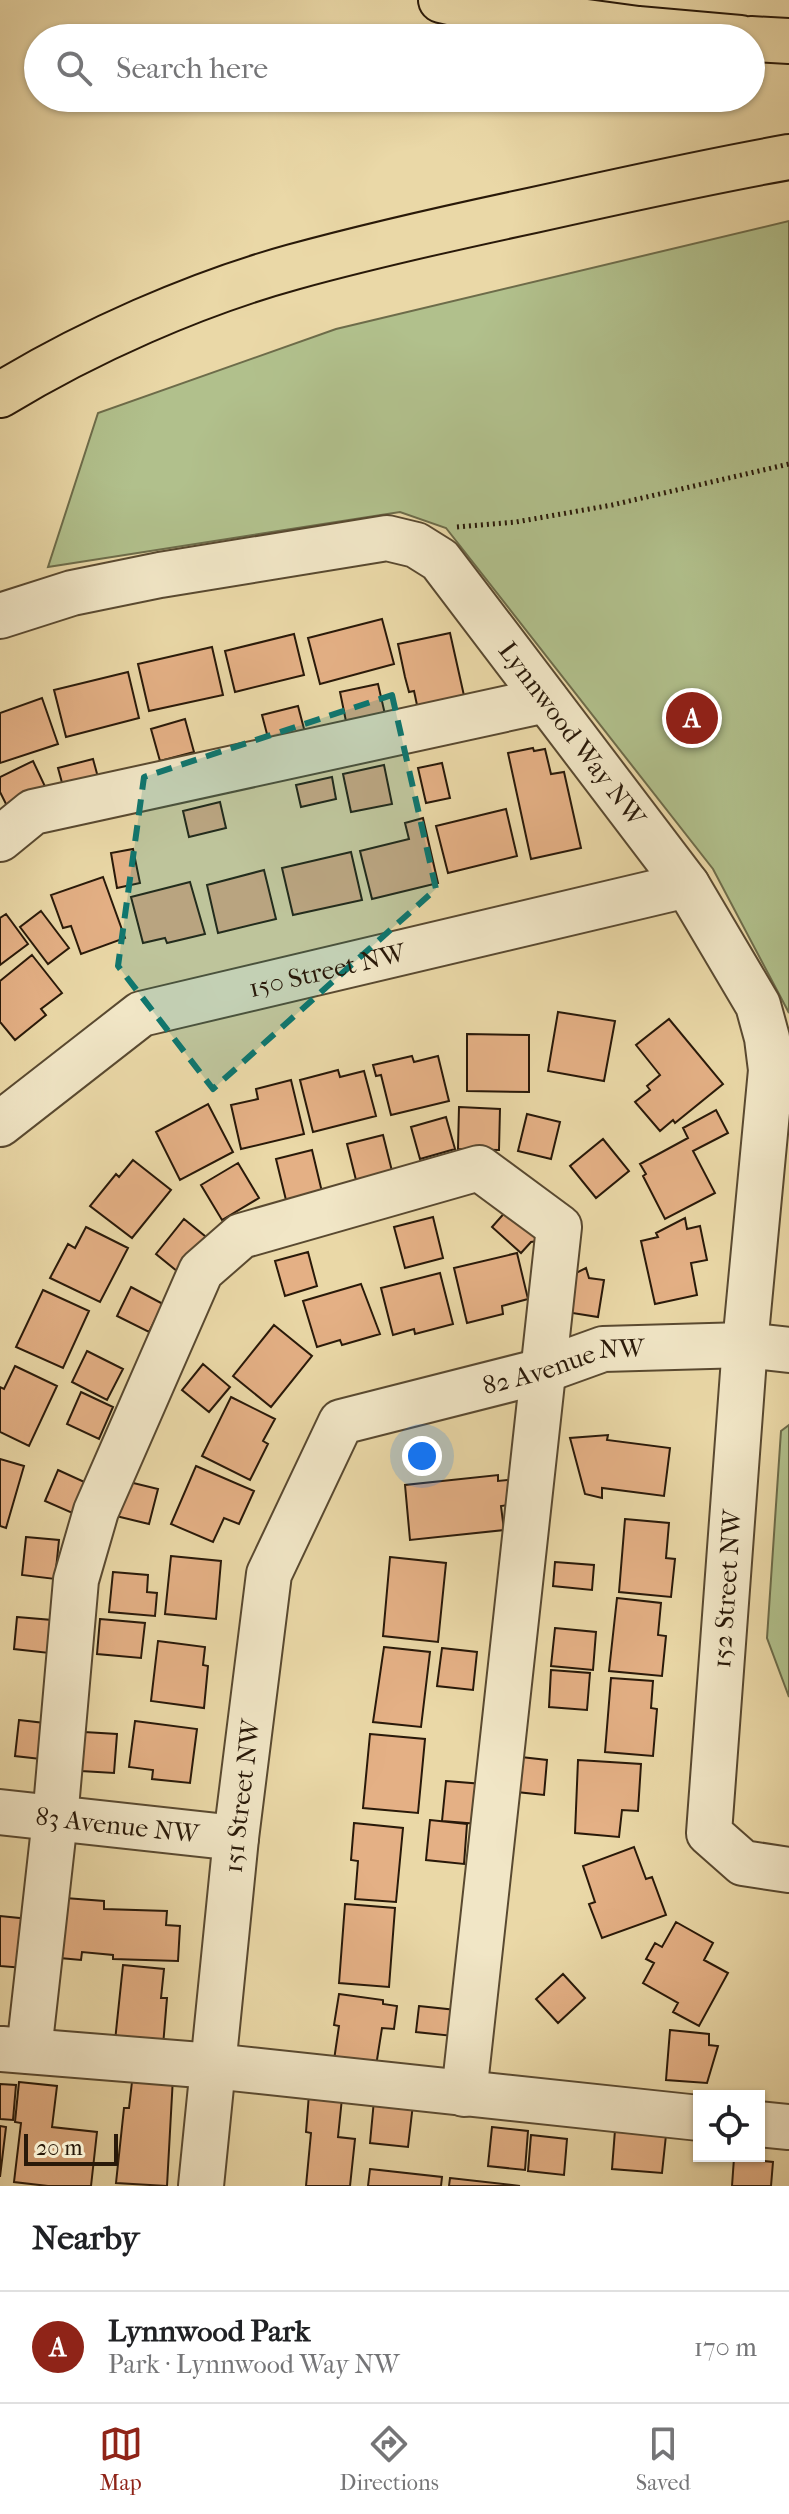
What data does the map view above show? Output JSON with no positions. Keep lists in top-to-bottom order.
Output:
{
  "streets": {
    "street": [
      "Lynnwood Way NW",
      "150 Street NW",
      "82 Avenue NW",
      "152 Street NW",
      "151 Street NW",
      "83 Avenue NW"
    ]
  },
  "crossings": [
    ["Lynnwood Way NW", "150 Street NW"],
    ["Lynnwood Way NW", "82 Avenue NW"],
    ["Lynnwood Way NW", "152 Street NW"],
    ["82 Avenue NW", "152 Street NW"],
    ["82 Avenue NW", "151 Street NW"],
    ["151 Street NW", "83 Avenue NW"]
  ],
  "scale_bar": "20 m",
  "page": {
    "search": "Search here",
    "pins": "A",
    "scale": "20 m",
    "heading": "Nearby",
    "list": [
      {
        "mark": "A",
        "name": "Lynnwood Park",
        "note": "Park · Lynnwood Way NW",
        "value": "170 m"
      }
    ],
    "nav": ["Map", "Directions", "Saved"]
  }
}
